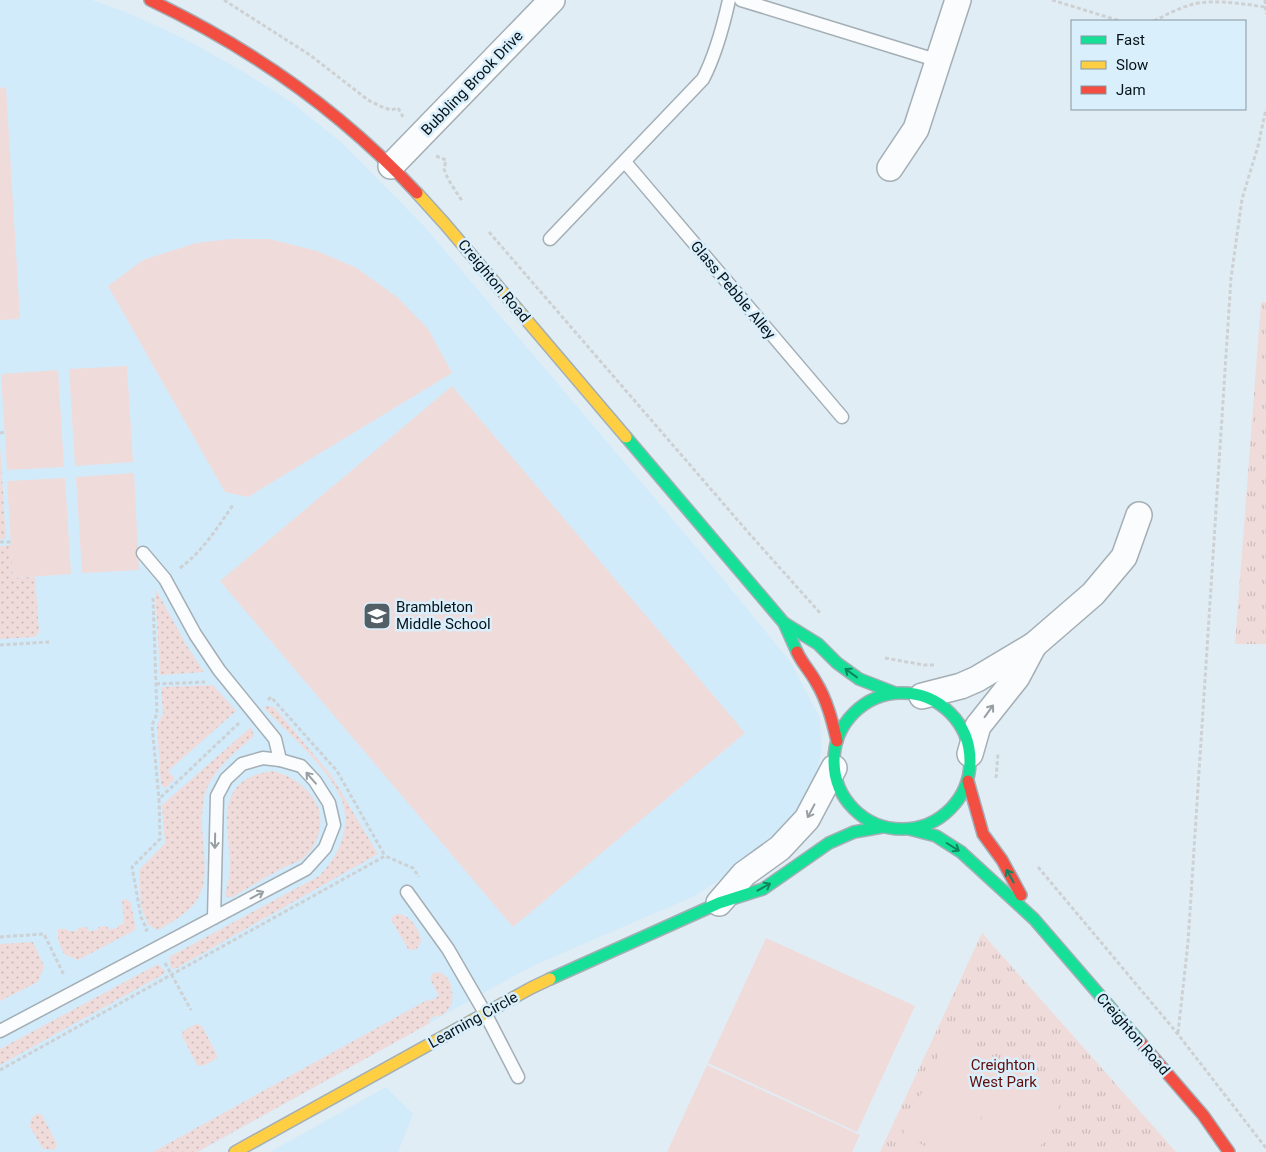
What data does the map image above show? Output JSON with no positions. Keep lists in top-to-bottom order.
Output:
{
  "streets": {
    "street": ["Bubbling Brook Drive", "Creighton Road", "Learning Circle"],
    "lane": ["Glass Pebble Alley"]
  },
  "crossings": [
    ["Bubbling Brook Drive", "Creighton Road"],
    ["Creighton Road", "Learning Circle"]
  ],
  "parks": ["Creighton West Park"],
  "places": {
    "school or university": ["Brambleton Middle School"]
  },
  "legend": ["Fast", "Slow", "Jam"]
}
